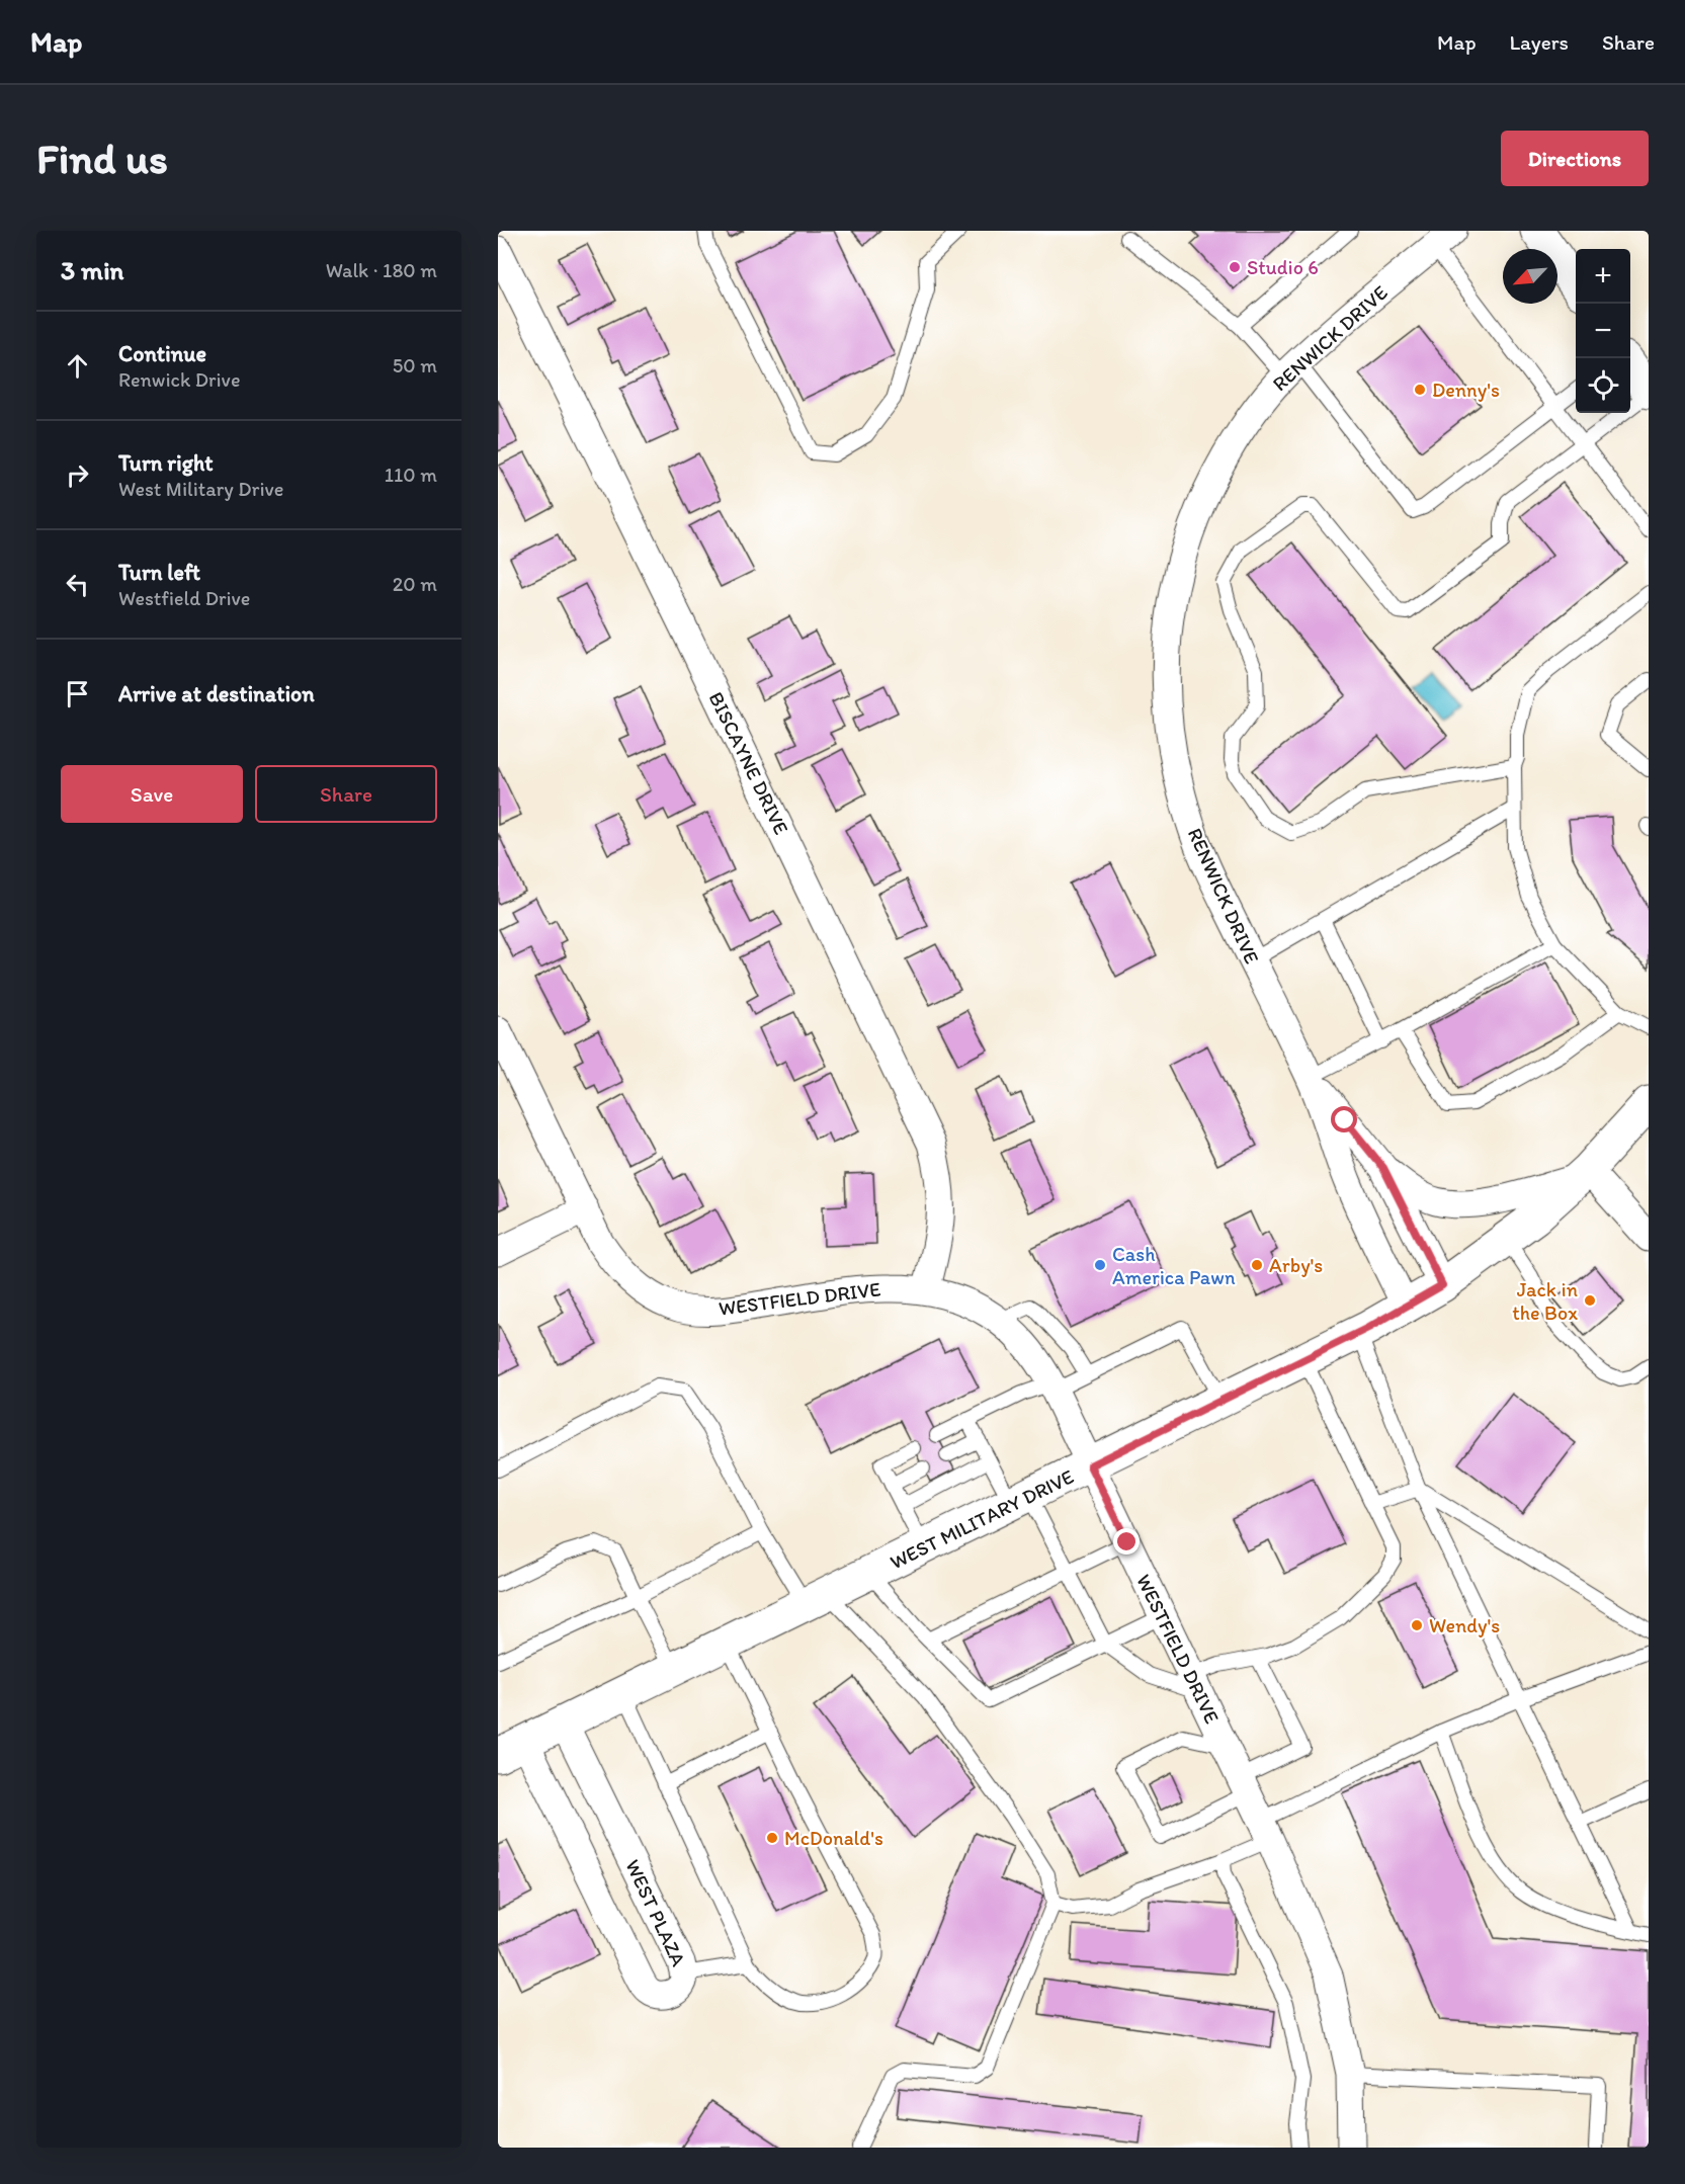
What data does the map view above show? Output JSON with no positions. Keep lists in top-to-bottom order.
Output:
{
  "streets": {
    "main road": ["WEST MILITARY DRIVE"],
    "street": [
      "RENWICK DRIVE",
      "BISCAYNE DRIVE",
      "WESTFIELD DRIVE",
      "WEST PLAZA"
    ]
  },
  "crossings": [
    ["RENWICK DRIVE", "WEST MILITARY DRIVE"],
    ["BISCAYNE DRIVE", "WESTFIELD DRIVE"],
    ["WESTFIELD DRIVE", "WEST MILITARY DRIVE"],
    ["WEST MILITARY DRIVE", "WEST PLAZA"]
  ],
  "places": [
    "Studio 6",
    "Denny's",
    "Cash America Pawn",
    "Arby's",
    "Jack in the Box",
    "Wendy's",
    "McDonald's"
  ],
  "north": "bottom left",
  "page": {
    "header": "Map",
    "nav": ["Map", "Layers", "Share"],
    "buttons": [
      "Directions",
      ["Save", "Share"]
    ],
    "title": "Find us",
    "heading": ["3 min", "Walk · 180 m"],
    "map_buttons": ["+", "−"],
    "list": [
      ["Continue", "Renwick Drive", "50 m"],
      ["Turn right", "West Military Drive", "110 m"],
      ["Turn left", "Westfield Drive", "20 m"],
      "Arrive at destination"
    ]
  }
}
